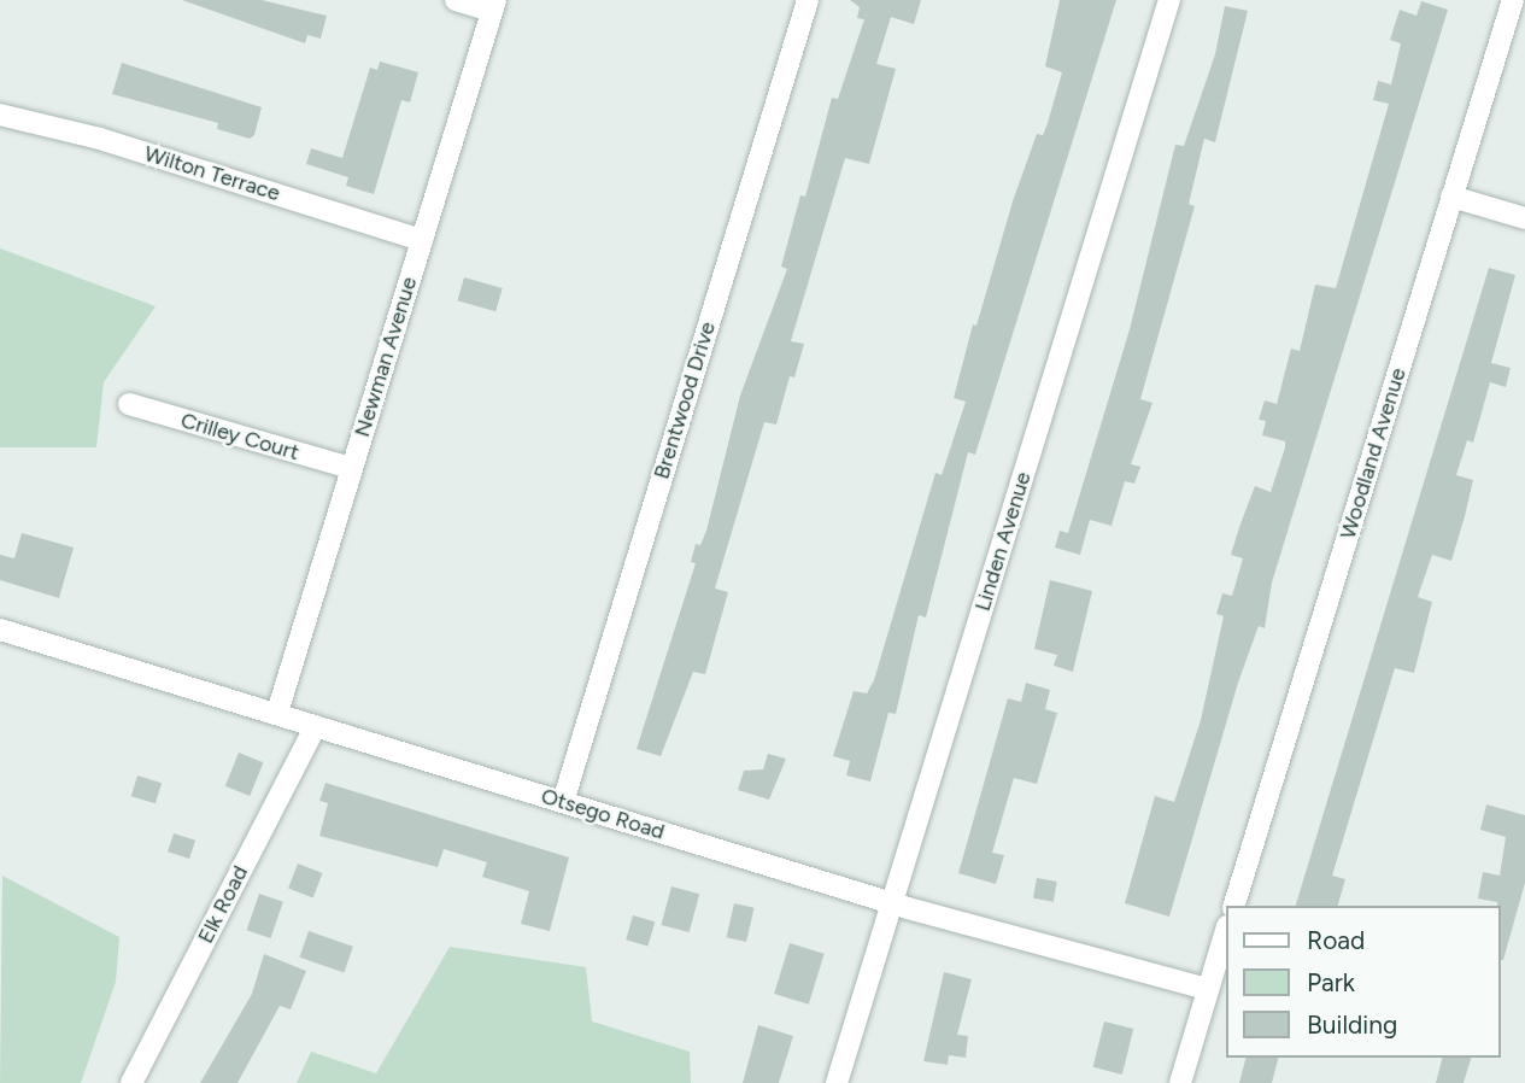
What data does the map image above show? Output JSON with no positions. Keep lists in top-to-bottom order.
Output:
{
  "streets": {
    "street": [
      "Wilton Terrace",
      "Newman Avenue",
      "Brentwood Drive",
      "Crilley Court",
      "Woodland Avenue",
      "Linden Avenue",
      "Otsego Road",
      "Elk Road"
    ]
  },
  "crossings": [
    ["Wilton Terrace", "Newman Avenue"],
    ["Newman Avenue", "Crilley Court"],
    ["Newman Avenue", "Otsego Road"],
    ["Brentwood Drive", "Otsego Road"],
    ["Linden Avenue", "Otsego Road"],
    ["Otsego Road", "Elk Road"]
  ],
  "legend": ["Road", "Park", "Building"]
}
